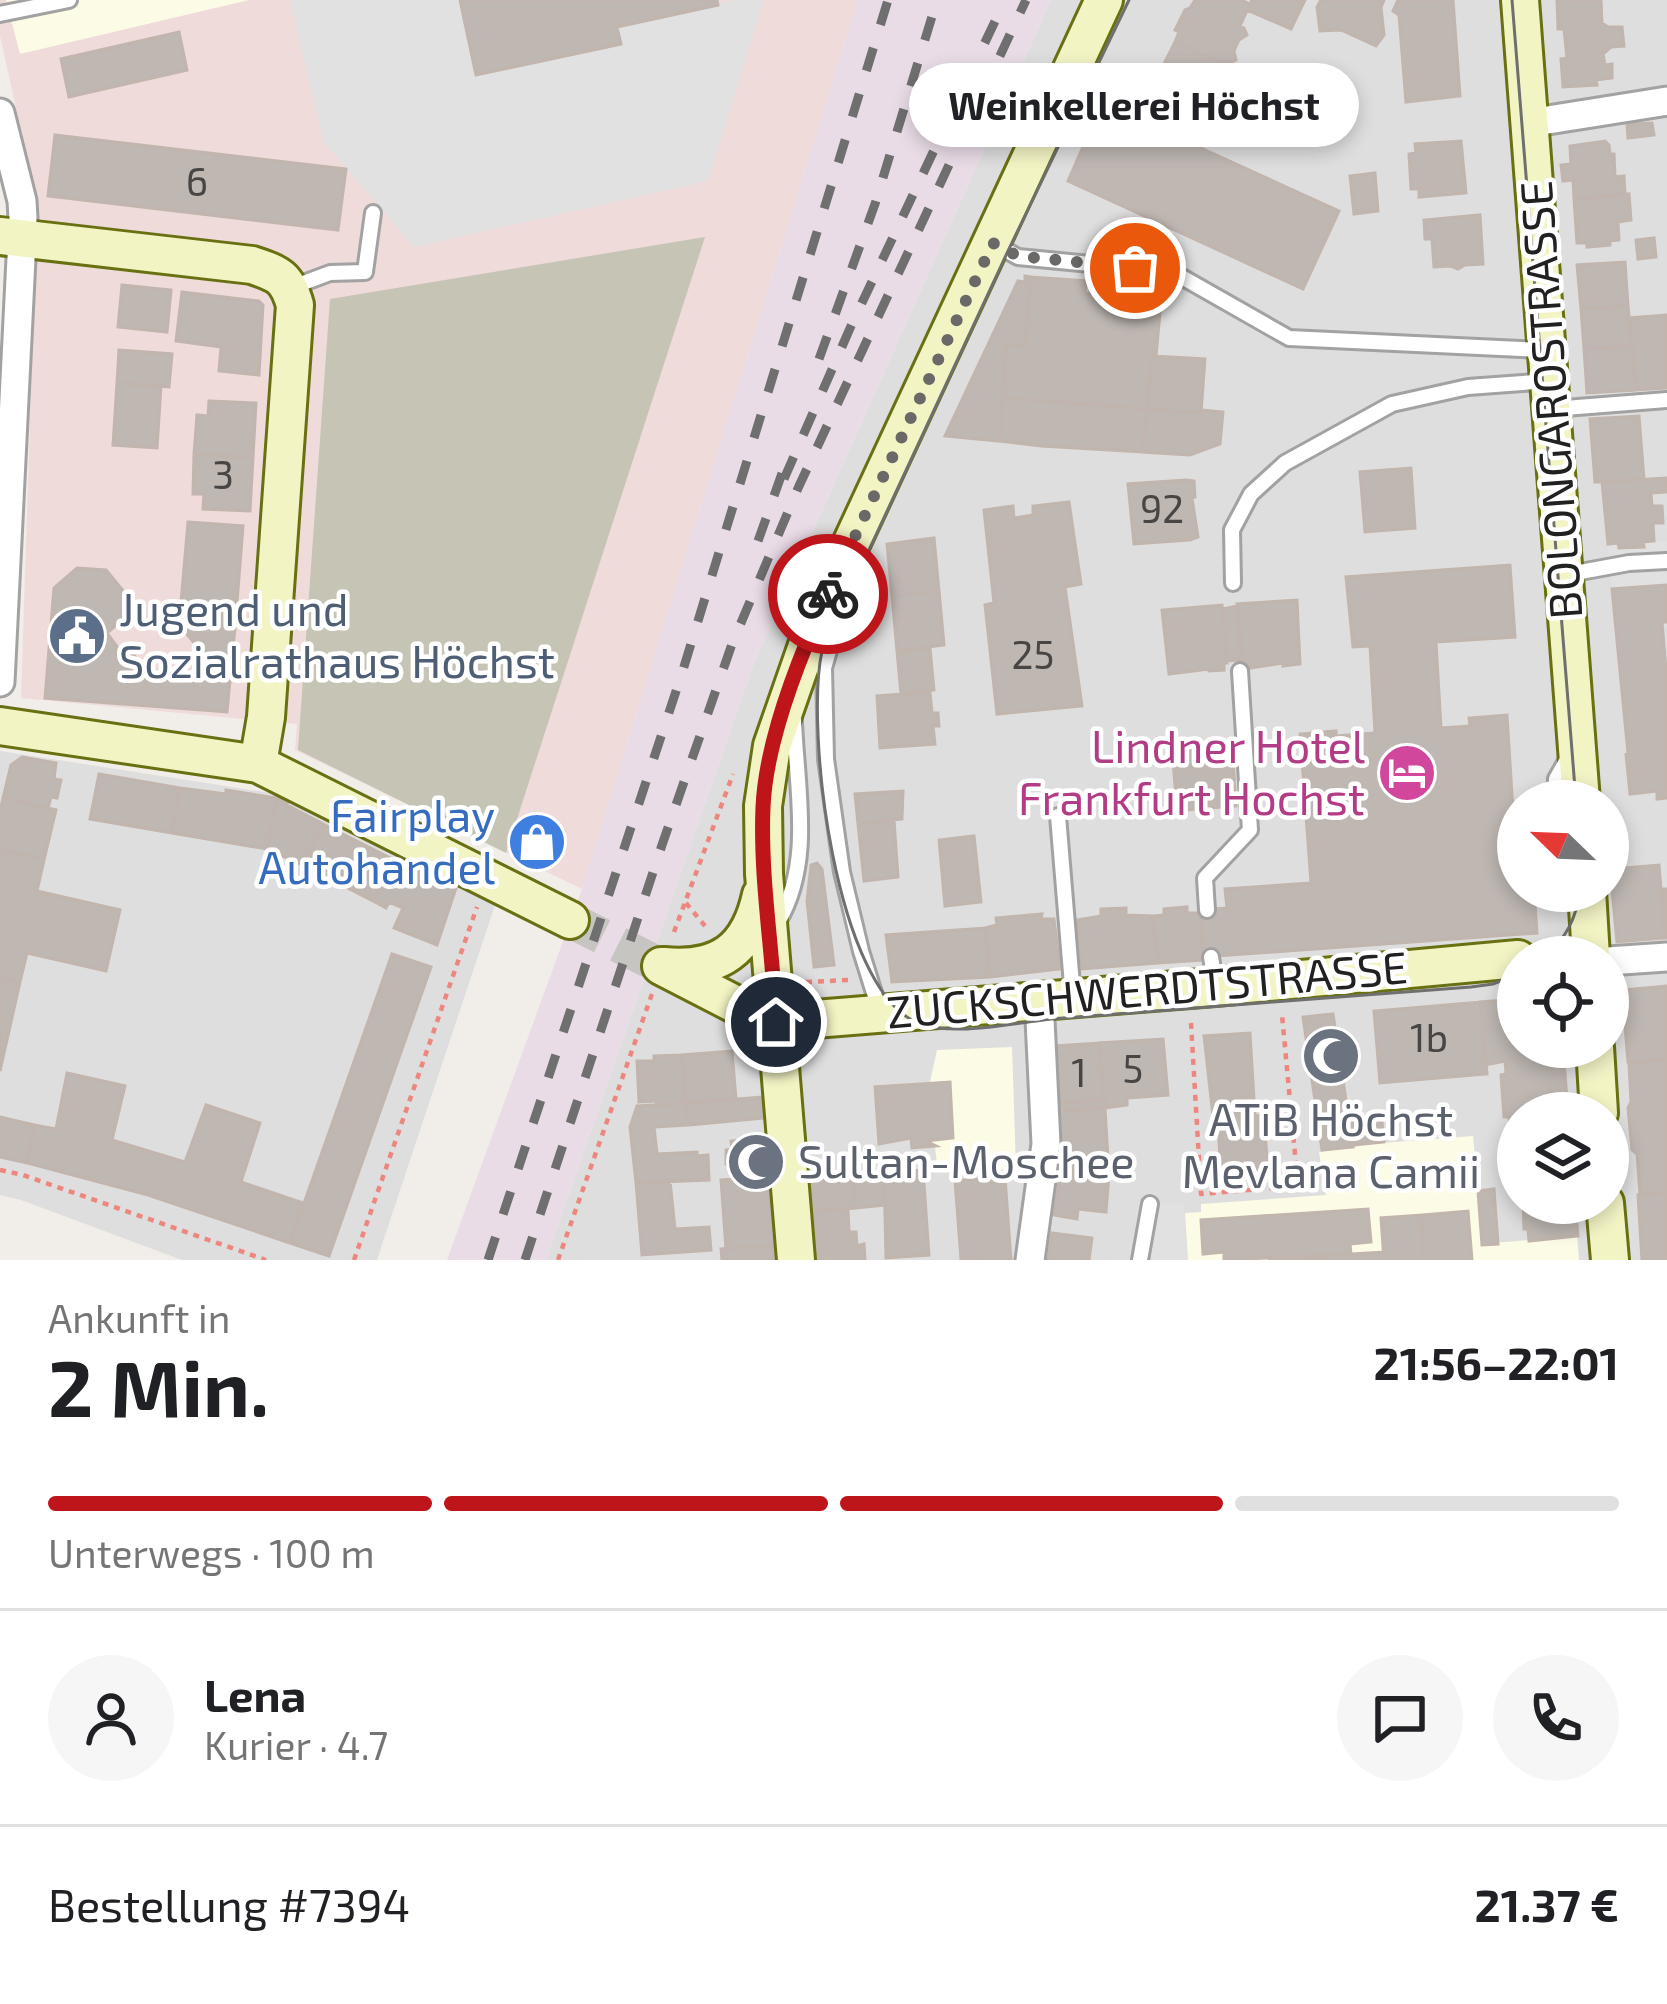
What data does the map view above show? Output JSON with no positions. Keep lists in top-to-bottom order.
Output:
{
  "streets": {
    "main road": ["BOLONGAROSTRASSE", "ZUCKSCHWERDTSTRASSE"]
  },
  "places": {
    "other": ["Weinkellerei Höchst"],
    "public building": ["Jugend und Sozialrathaus Höchst"],
    "hotel": ["Lindner Hotel Frankfurt Hochst"],
    "shop": ["Fairplay Autohandel"],
    "mosque": ["ATiB Höchst Mevlana Camii", "Sultan-Moschee"]
  },
  "house_numbers": [
    "6",
    "3",
    "92",
    "25",
    "1b",
    "5",
    "1"
  ],
  "north": "top left",
  "page": {
    "bubble": "Weinkellerei Höchst",
    "heading": ["2 Min.", "Ankunft in", "21:56–22:01"],
    "panel": [
      "Lena",
      "Kurier · 4.7",
      "Bestellung #7394",
      "21.37 €"
    ],
    "bar": "Unterwegs · 100 m"
  }
}
